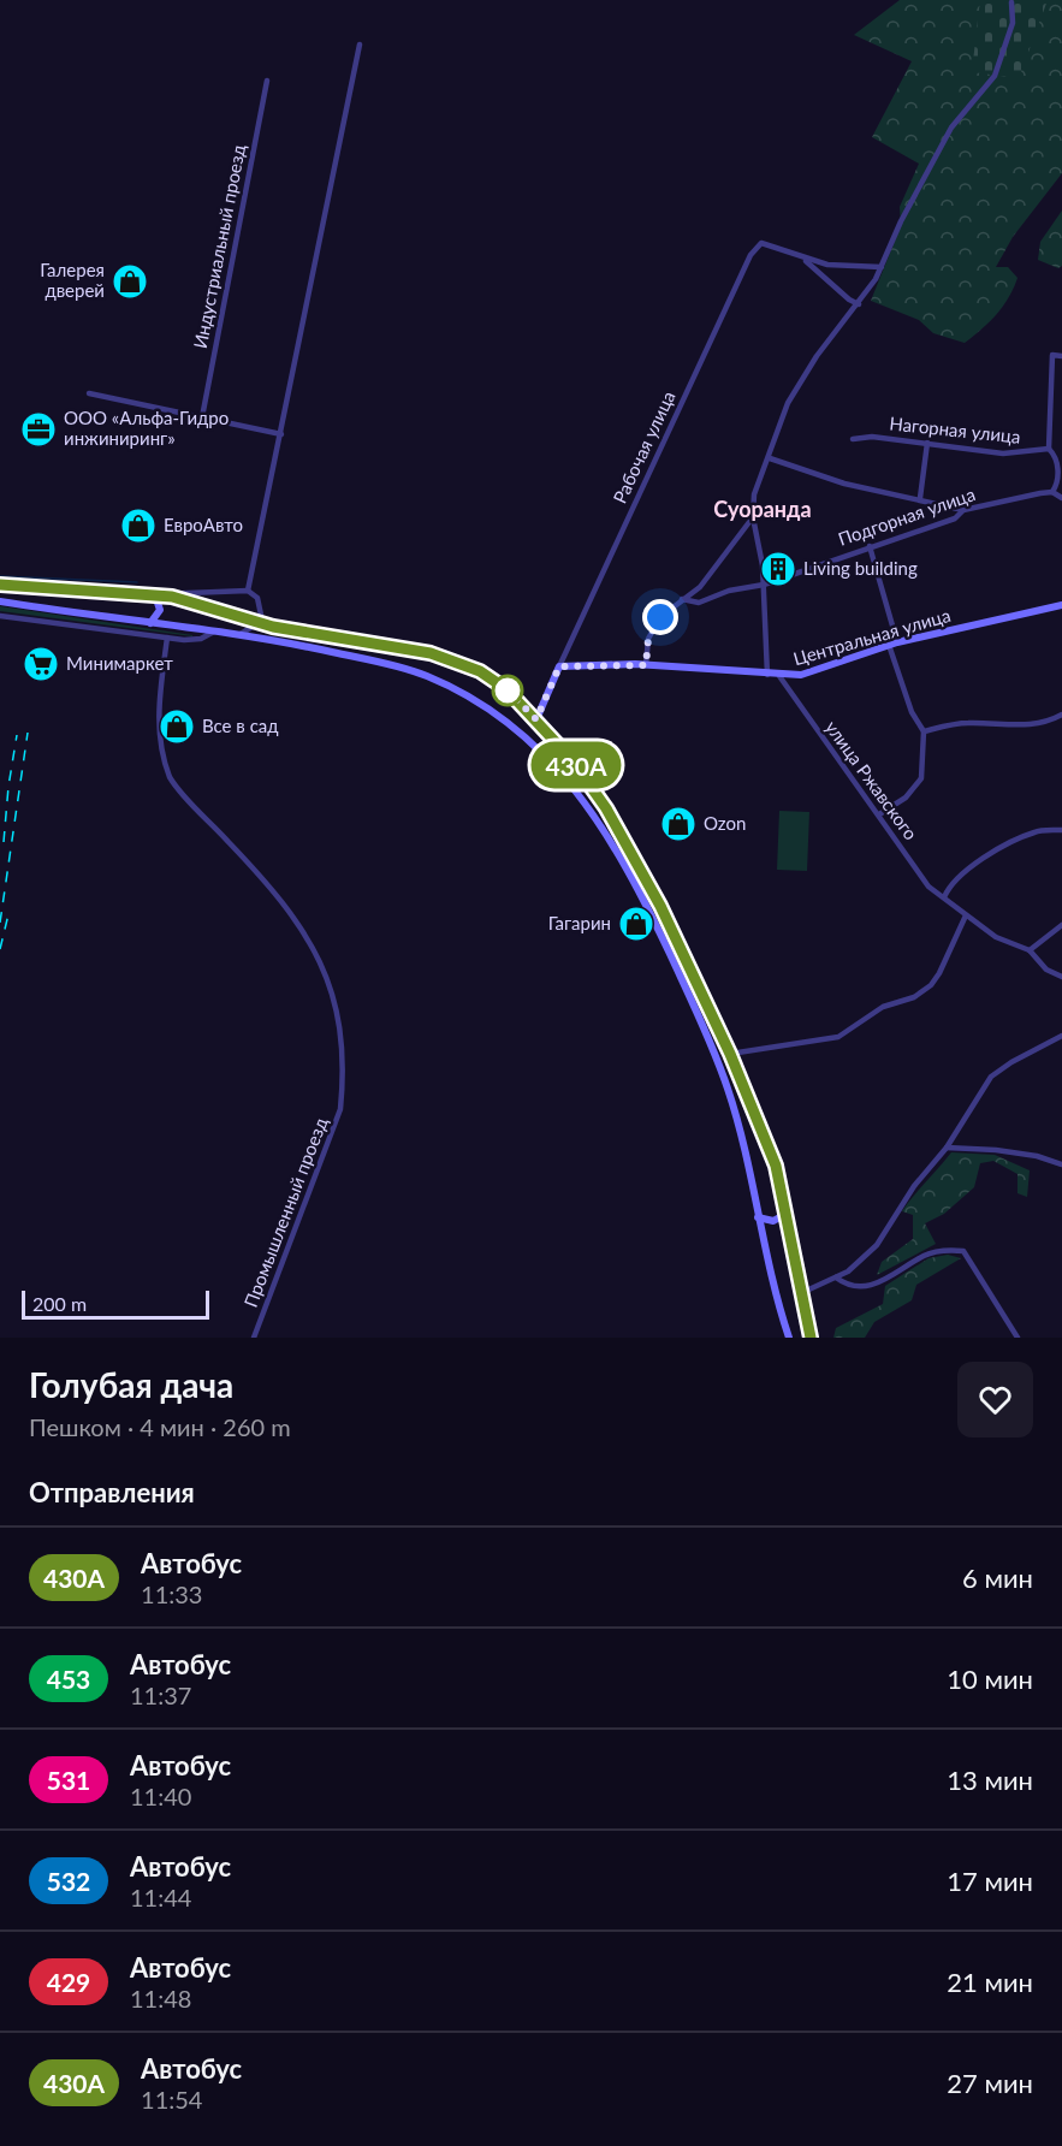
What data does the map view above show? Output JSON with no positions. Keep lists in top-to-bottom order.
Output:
{
  "streets": {
    "main road": ["Центральная улица"],
    "street": [
      "Индустриальный проезд",
      "Нагорная улица",
      "Рабочая улица",
      "Подгорная улица",
      "улица Ржавского",
      "Промышленный проезд"
    ]
  },
  "crossings": [
    ["Рабочая улица", "Центральная улица"],
    ["Центральная улица", "улица Ржавского"]
  ],
  "districts": ["Суоранда"],
  "places": {
    "shop": [
      "Галерея дверей",
      "ЕвроАвто",
      "Все в сад",
      "Ozon",
      "Гагарин"
    ],
    "office": ["ООО «Альфа-Гидро инжиниринг»"],
    "building": ["Living building"],
    "supermarket": ["Минимаркет"]
  },
  "lines": ["bus line 430А"],
  "scale_bar": "200 m",
  "page": {
    "on_map": "430А",
    "scale": "200 m",
    "heading": [
      ["Голубая дача", "Пешком · 4 мин · 260 m"],
      "Отправления"
    ],
    "list": [
      {
        "mark": "430А",
        "name": "Автобус",
        "note": "11:33",
        "value": "6 мин"
      },
      {
        "mark": "453",
        "name": "Автобус",
        "note": "11:37",
        "value": "10 мин"
      },
      {
        "mark": "531",
        "name": "Автобус",
        "note": "11:40",
        "value": "13 мин"
      },
      {
        "mark": "532",
        "name": "Автобус",
        "note": "11:44",
        "value": "17 мин"
      },
      {
        "mark": "429",
        "name": "Автобус",
        "note": "11:48",
        "value": "21 мин"
      },
      {
        "mark": "430А",
        "name": "Автобус",
        "note": "11:54",
        "value": "27 мин"
      }
    ]
  }
}
